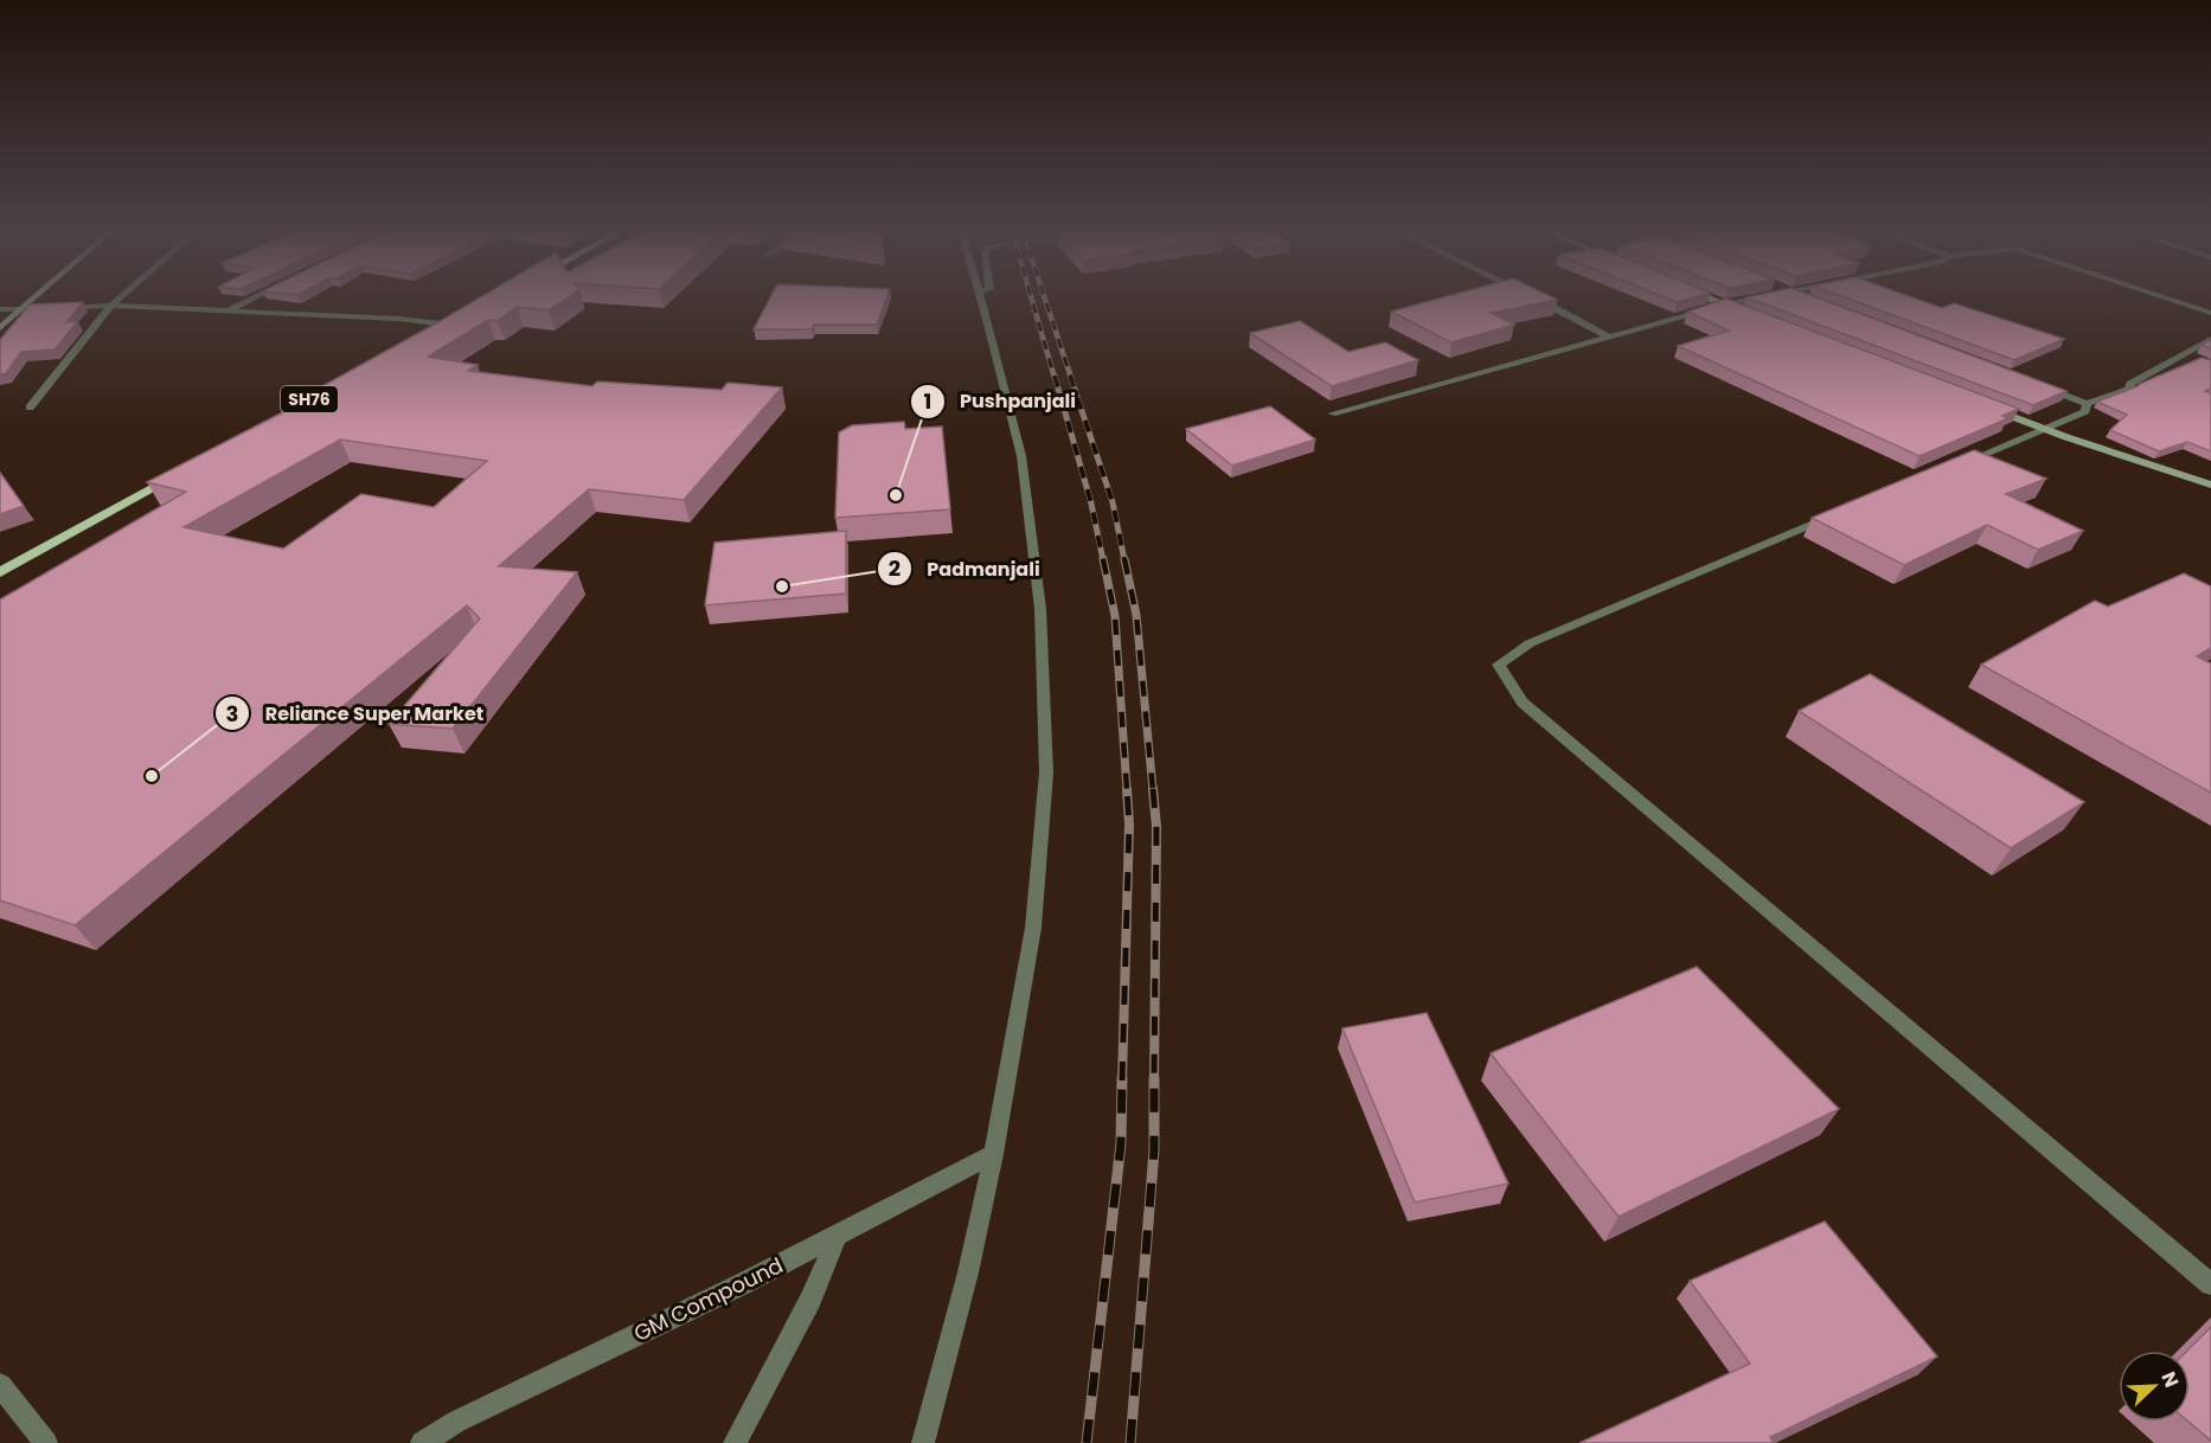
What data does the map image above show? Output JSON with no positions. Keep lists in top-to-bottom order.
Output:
{
  "streets": {
    "street": ["GM Compound"]
  },
  "places": ["Pushpanjali", "Padmanjali", "Reliance Super Market"],
  "north": "top right"
}
